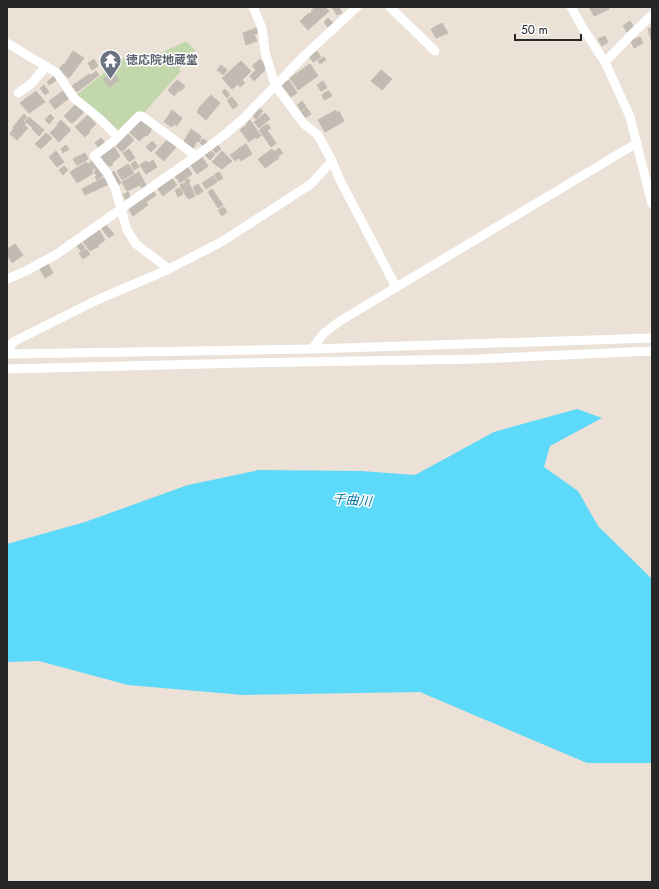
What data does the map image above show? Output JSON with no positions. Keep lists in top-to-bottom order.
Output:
{
  "water": ["千曲川"],
  "places": {
    "temple": ["徳応院地蔵堂"]
  },
  "scale_bar": "50 m"
}
